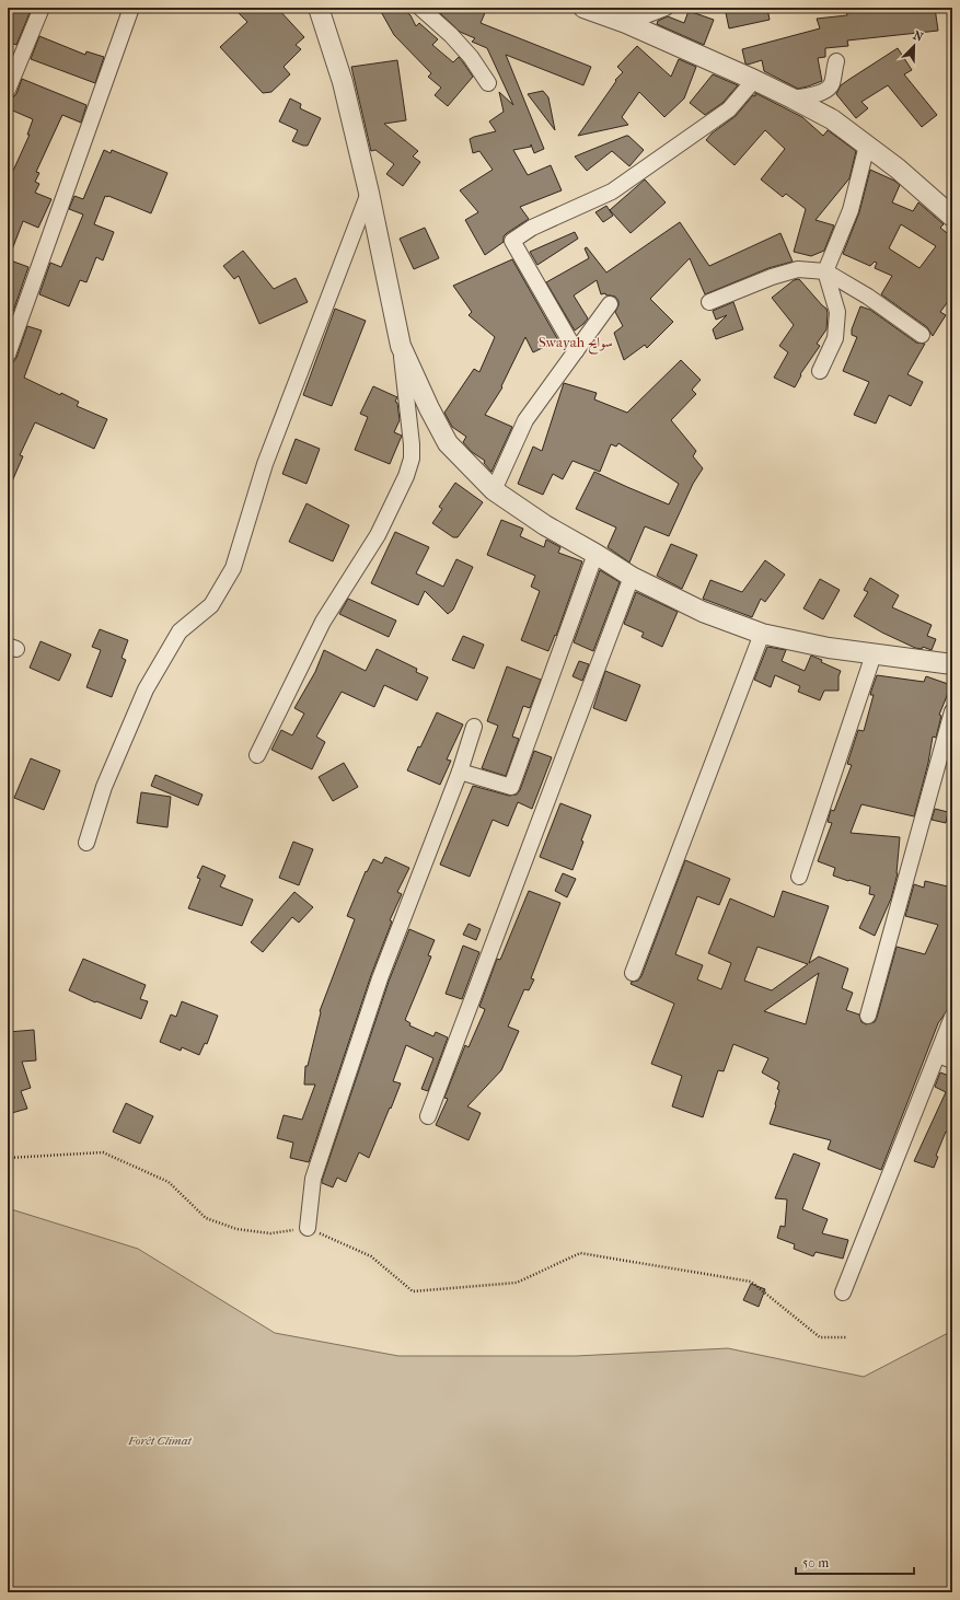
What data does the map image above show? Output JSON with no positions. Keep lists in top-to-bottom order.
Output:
{
  "districts": ["Swayah سوايح"],
  "parks": ["Forêt Climat"],
  "scale_bar": "50 m",
  "north": "top right"
}
